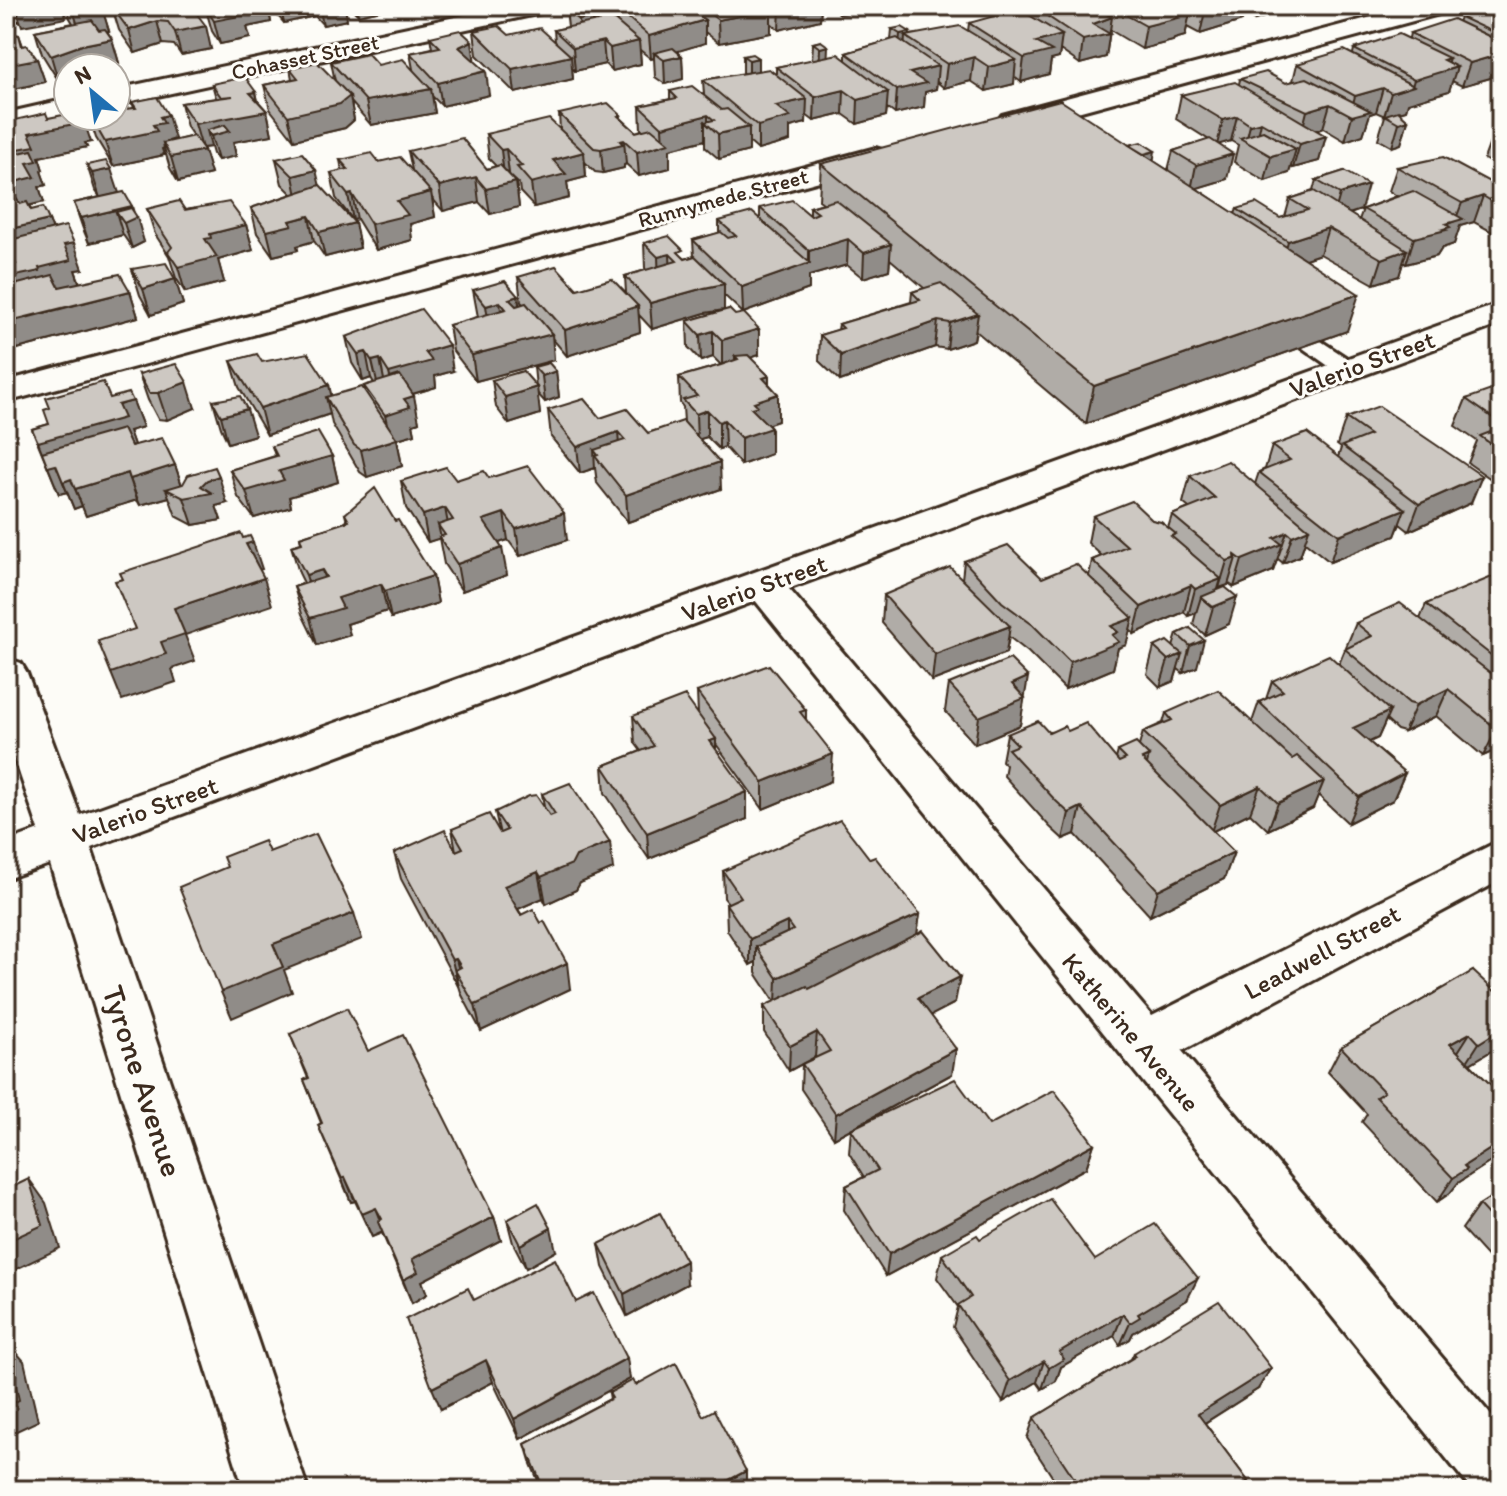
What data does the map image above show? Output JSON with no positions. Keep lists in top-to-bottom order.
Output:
{
  "streets": {
    "street": [
      "Cohasset Street",
      "Runnymede Street",
      "Valerio Street",
      "Leadwell Street",
      "Katherine Avenue",
      "Tyrone Avenue"
    ]
  },
  "crossings": [
    ["Valerio Street", "Katherine Avenue"],
    ["Valerio Street", "Tyrone Avenue"],
    ["Leadwell Street", "Katherine Avenue"]
  ],
  "north": "top left"
}
